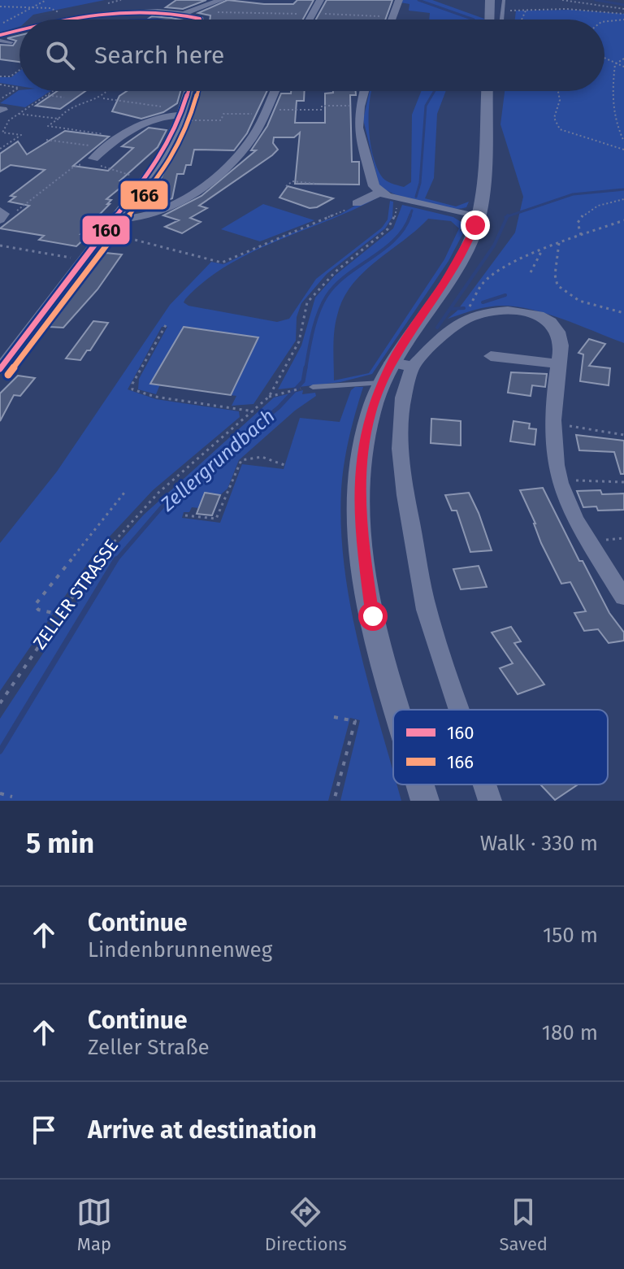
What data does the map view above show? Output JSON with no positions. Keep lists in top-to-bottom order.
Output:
{
  "streets": {
    "path": ["ZELLER STRASSE"]
  },
  "water": ["Zellergrundbach"],
  "lines": ["transit line 160", "transit line 166"],
  "legend": ["160", "166"],
  "page": {
    "search": "Search here",
    "heading": ["5 min", "Walk · 330 m"],
    "list": [
      ["Continue", "Lindenbrunnenweg", "150 m"],
      ["Continue", "Zeller Straße", "180 m"],
      "Arrive at destination"
    ],
    "nav": ["Map", "Directions", "Saved"]
  }
}
